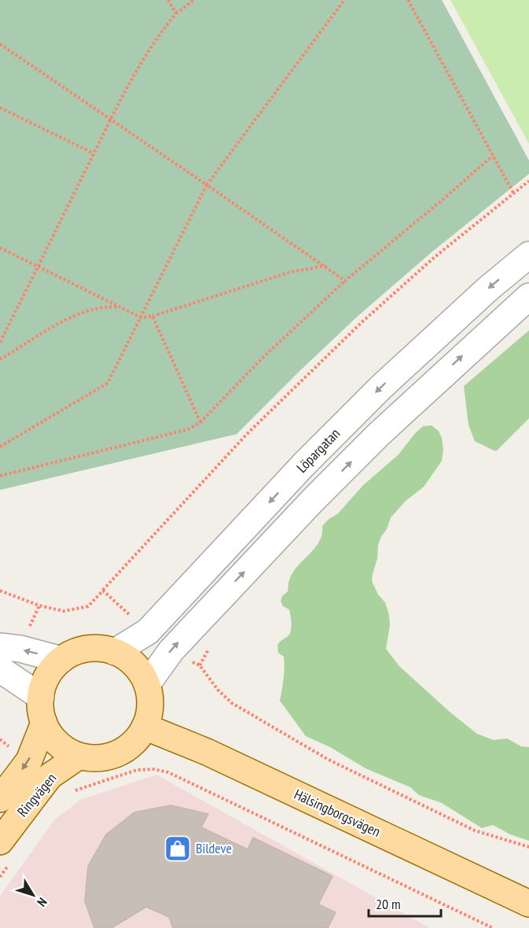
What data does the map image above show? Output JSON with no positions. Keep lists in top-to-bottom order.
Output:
{
  "streets": {
    "main road": ["Ringvägen", "Hälsingborgsvägen"],
    "street": ["Löpargatan"]
  },
  "crossings": [
    ["Löpargatan", "Ringvägen"],
    ["Löpargatan", "Hälsingborgsvägen"],
    ["Ringvägen", "Hälsingborgsvägen"]
  ],
  "places": {
    "shop": ["Bildeve"]
  },
  "scale_bar": "20 m",
  "north": "bottom right"
}
